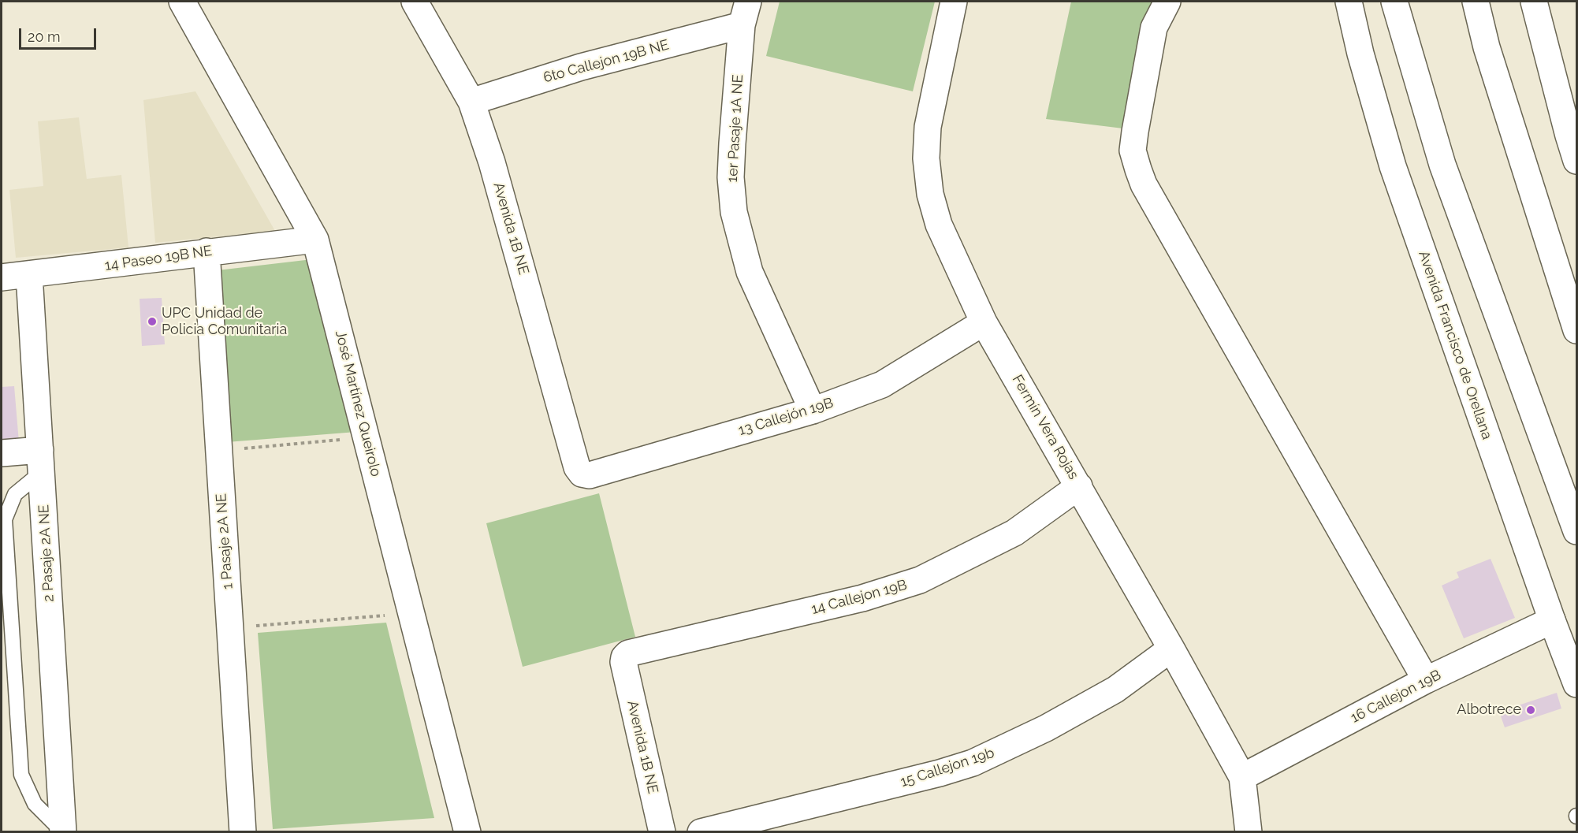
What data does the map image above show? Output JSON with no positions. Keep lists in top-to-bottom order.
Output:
{
  "streets": {
    "main road": [
      "6to Callejon 19B NE",
      "1er Pasaje 1A NE",
      "Avenida 1B NE",
      "14 Paseo 19B NE",
      "Avenida Francisco de Orellana",
      "José Martínez Queirolo",
      "13 Callejón 19B",
      "Fermín Vera Rojas",
      "1 Pasaje 2A NE",
      "2 Pasaje 2A NE",
      "14 Callejon 19B",
      "16 Callejon 19B",
      "15 Callejon 19b"
    ]
  },
  "crossings": [
    ["6to Callejon 19B NE", "1er Pasaje 1A NE"],
    ["6to Callejon 19B NE", "Avenida 1B NE"],
    ["1er Pasaje 1A NE", "13 Callejón 19B"],
    ["Avenida 1B NE", "13 Callejón 19B"],
    ["Avenida 1B NE", "14 Callejon 19B"],
    ["14 Paseo 19B NE", "José Martínez Queirolo"],
    ["14 Paseo 19B NE", "1 Pasaje 2A NE"],
    ["14 Paseo 19B NE", "2 Pasaje 2A NE"],
    ["Avenida Francisco de Orellana", "16 Callejon 19B"],
    ["13 Callejón 19B", "Fermín Vera Rojas"],
    ["Fermín Vera Rojas", "14 Callejon 19B"],
    ["Fermín Vera Rojas", "16 Callejon 19B"],
    ["Fermín Vera Rojas", "15 Callejon 19b"]
  ],
  "places": ["UPC Unidad de Policia Comunitaria", "Albotrece"],
  "scale_bar": "20 m"
}
